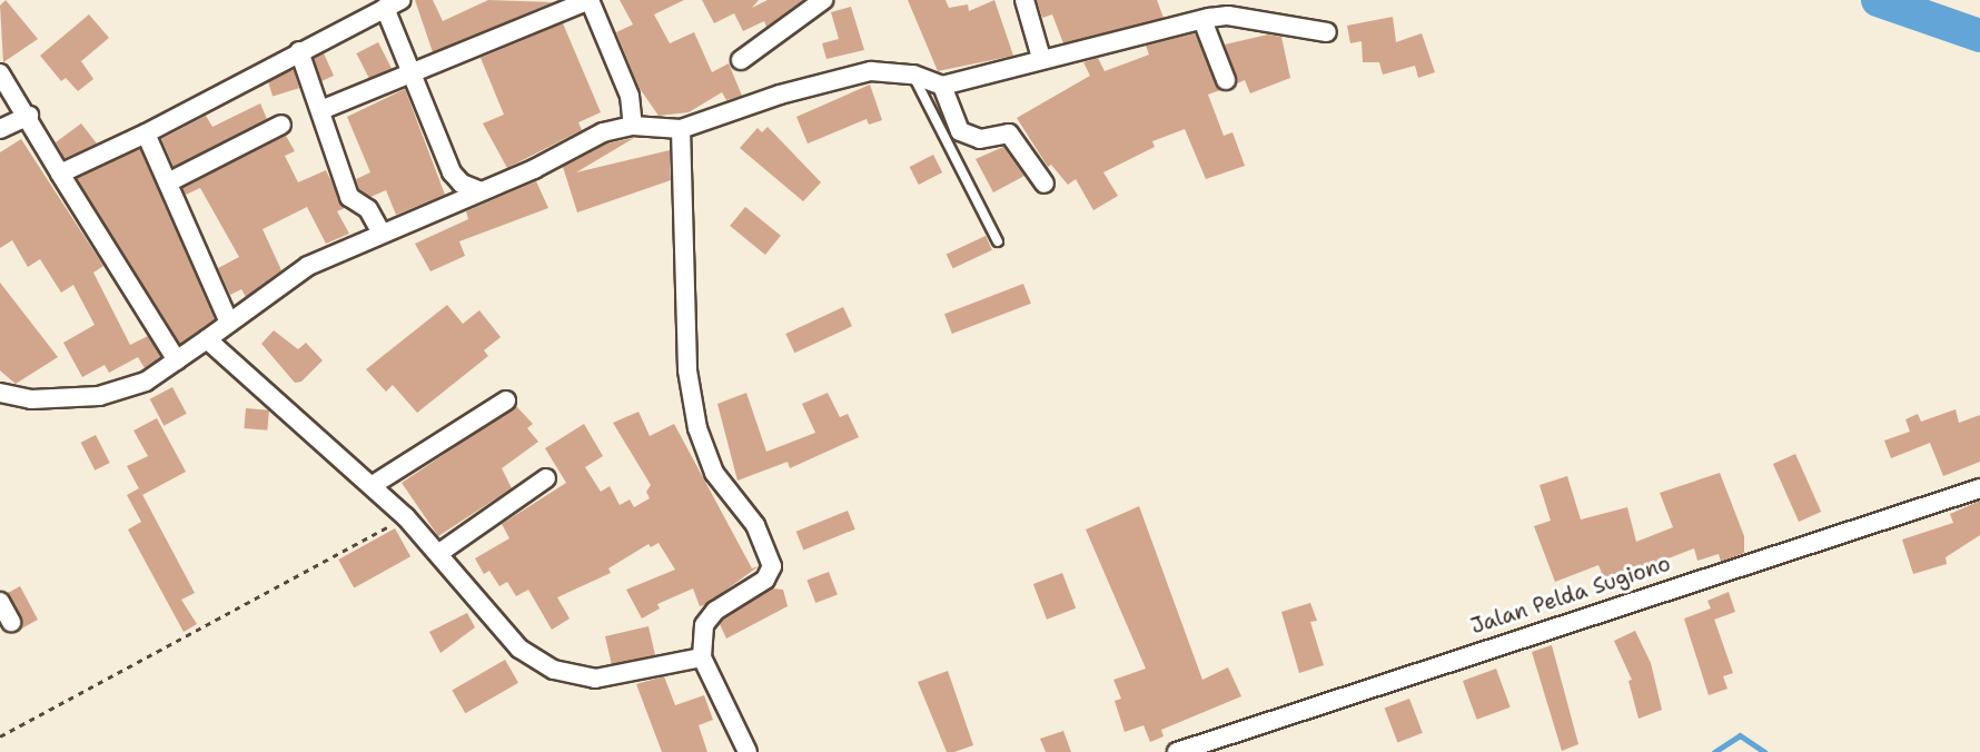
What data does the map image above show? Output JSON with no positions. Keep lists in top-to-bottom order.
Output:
{
  "streets": {
    "street": ["Jalan Pelda Sugiono"]
  }
}
